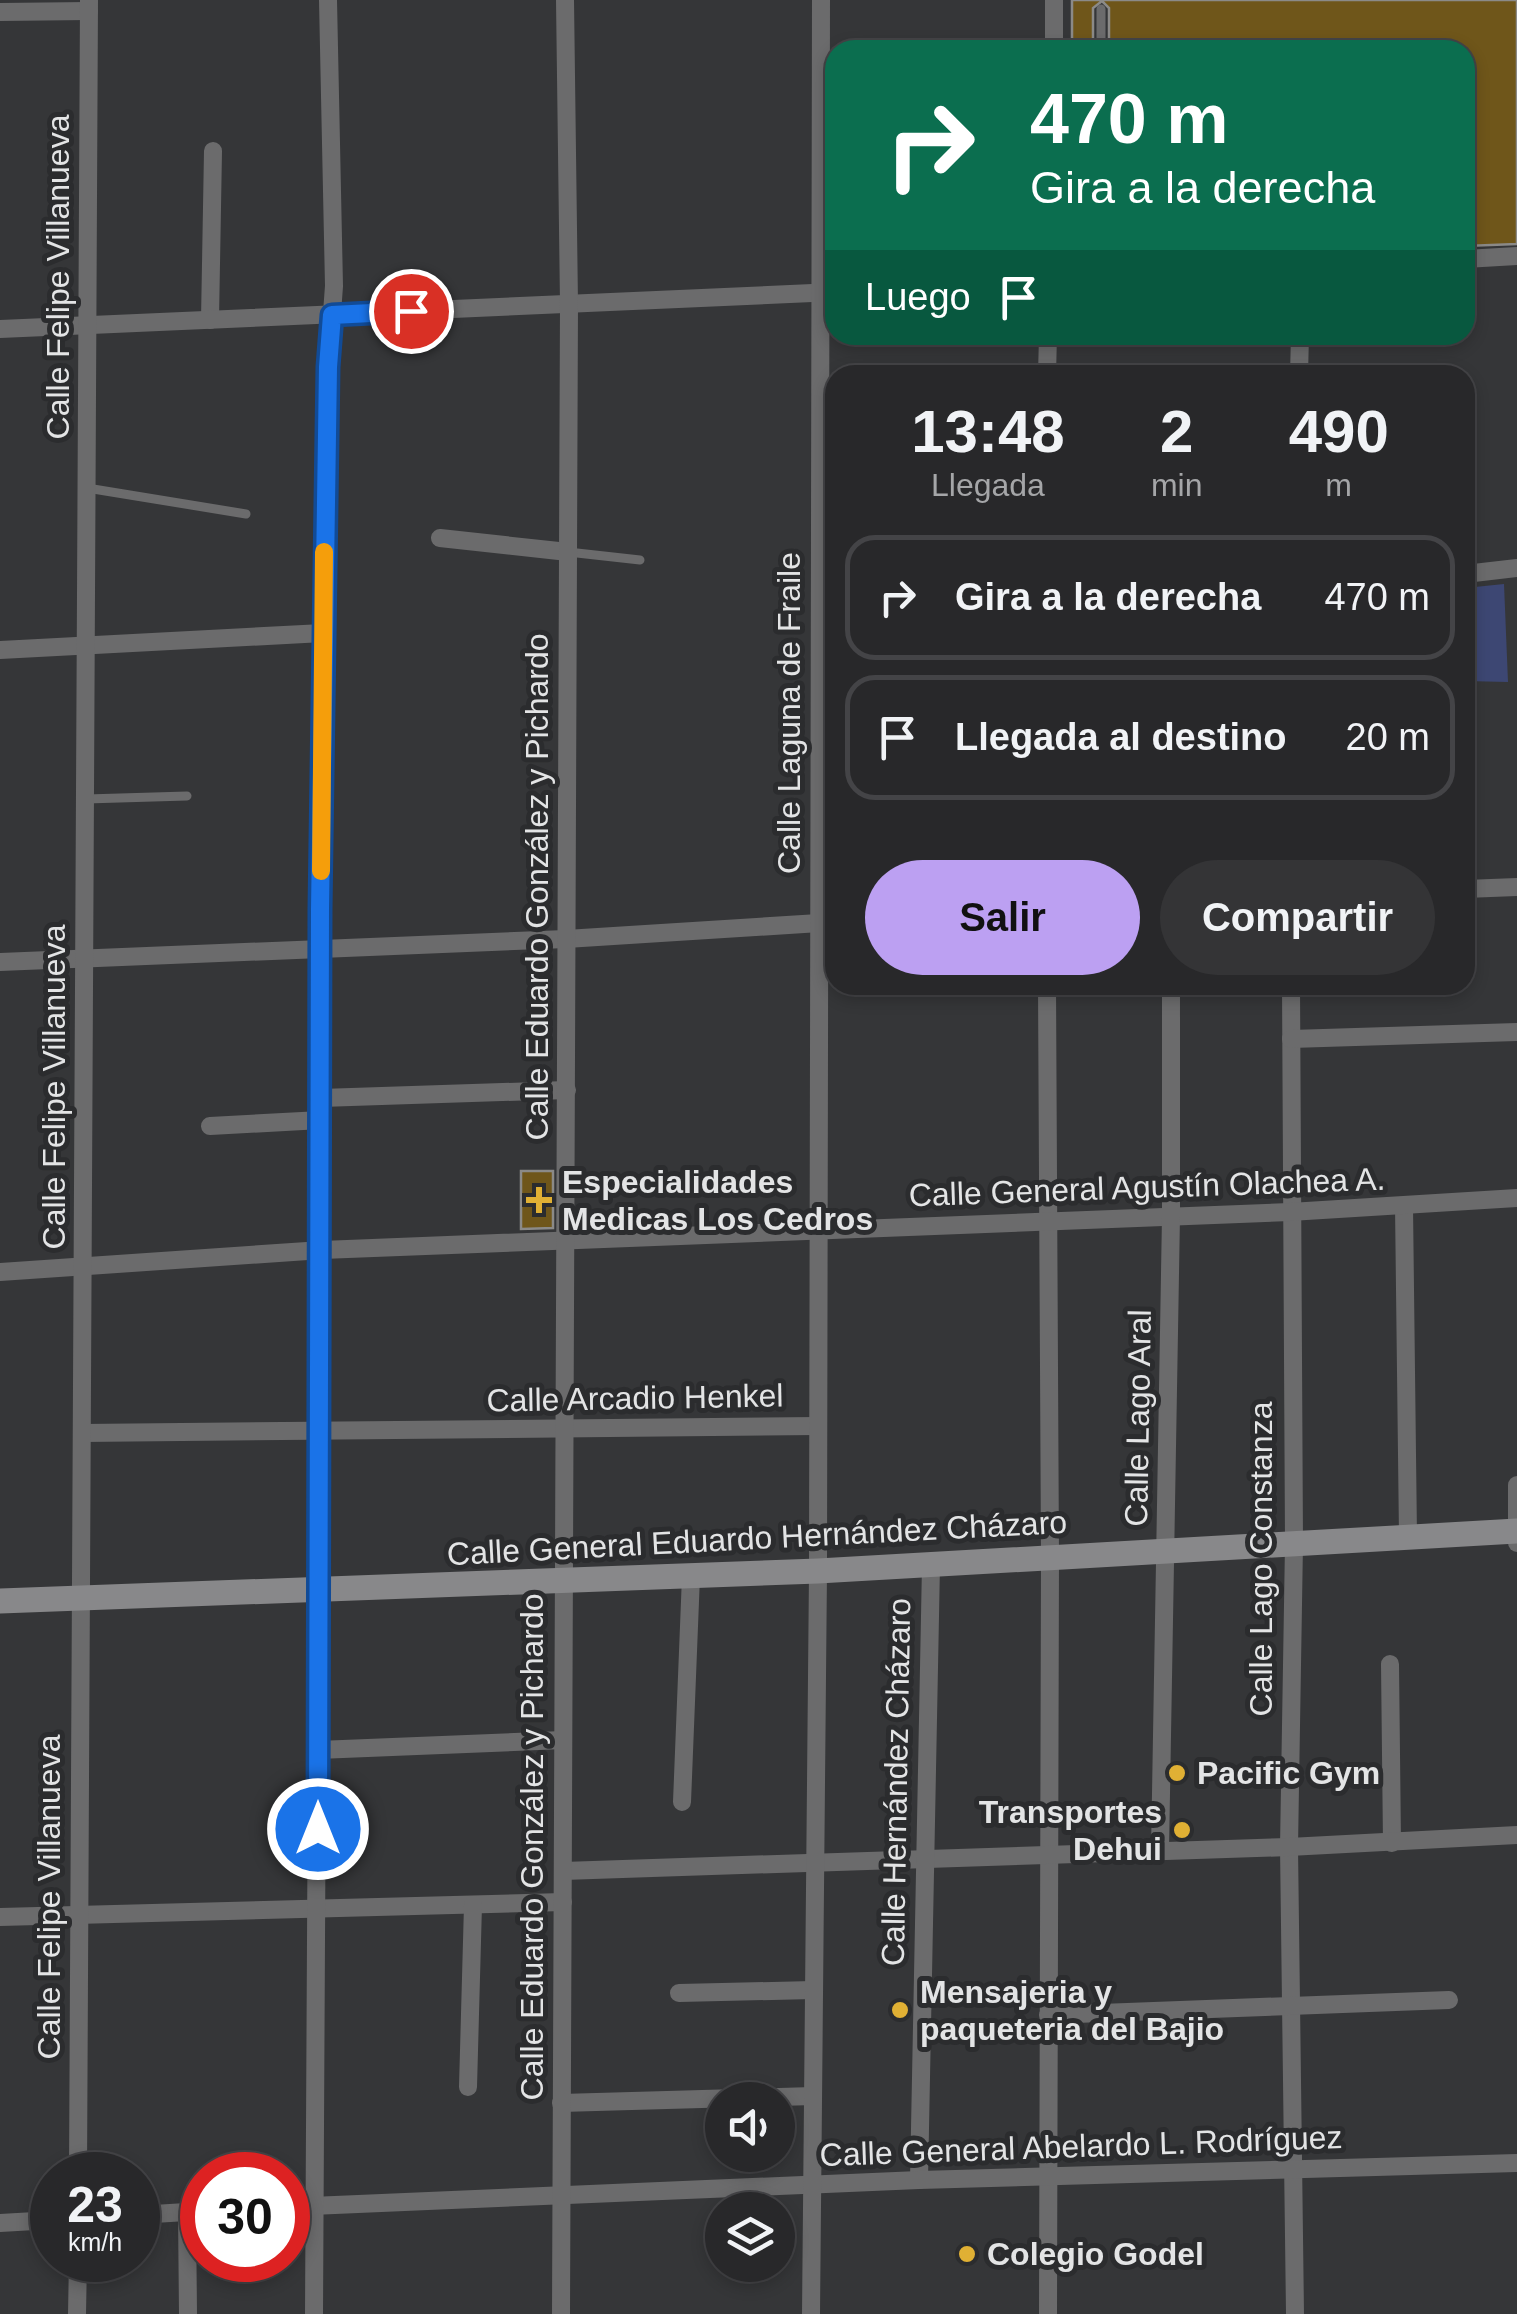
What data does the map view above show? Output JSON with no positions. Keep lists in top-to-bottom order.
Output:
{
  "streets": {
    "main road": ["Calle General Eduardo Hernández Cházaro"],
    "street": [
      "Calle Felipe Villanueva",
      "Calle Laguna de Fraile",
      "Calle Eduardo González y Pichardo",
      "Calle General Agustín Olachea A.",
      "Calle Arcadio Henkel",
      "Calle Lago Aral",
      "Calle Lago Constanza",
      "Calle Hernández Cházaro",
      "Calle General Abelardo L. Rodríguez"
    ]
  },
  "crossings": [
    ["Calle Felipe Villanueva", "Calle General Agustín Olachea A."],
    ["Calle Felipe Villanueva", "Calle Arcadio Henkel"],
    ["Calle Felipe Villanueva", "Calle General Eduardo Hernández Cházaro"],
    ["Calle Laguna de Fraile", "Calle General Agustín Olachea A."],
    ["Calle Laguna de Fraile", "Calle Arcadio Henkel"],
    ["Calle Eduardo González y Pichardo", "Calle General Agustín Olachea A."],
    ["Calle Eduardo González y Pichardo", "Calle Arcadio Henkel"],
    ["Calle Eduardo González y Pichardo", "Calle General Eduardo Hernández Cházaro"],
    ["Calle Eduardo González y Pichardo", "Calle General Abelardo L. Rodríguez"],
    ["Calle General Agustín Olachea A.", "Calle Lago Aral"],
    ["Calle General Agustín Olachea A.", "Calle Lago Constanza"],
    ["Calle Arcadio Henkel", "Calle General Eduardo Hernández Cházaro"],
    ["Calle Arcadio Henkel", "Calle General Abelardo L. Rodríguez"],
    ["Calle Lago Aral", "Calle General Eduardo Hernández Cházaro"],
    ["Calle General Eduardo Hernández Cházaro", "Calle Lago Constanza"],
    ["Calle General Eduardo Hernández Cházaro", "Calle Hernández Cházaro"],
    ["Calle Lago Constanza", "Calle General Abelardo L. Rodríguez"],
    ["Calle Hernández Cházaro", "Calle General Abelardo L. Rodríguez"]
  ],
  "places": {
    "health": ["Especialidades Medicas Los Cedros"],
    "other": [
      "Pacific Gym",
      "Transportes Dehui",
      "Mensajeria y paqueteria del Bajio",
      "Colegio Godel"
    ]
  },
  "page": {
    "turn": ["470 m", "Gira a la derecha"],
    "then": "Luego",
    "eta": [
      "13:48",
      "Llegada",
      "2",
      "min",
      "490",
      "m"
    ],
    "list": [
      {
        "name": "Gira a la derecha",
        "value": "470 m"
      },
      {
        "name": "Llegada al destino",
        "value": "20 m"
      }
    ],
    "buttons": ["Salir", "Compartir"],
    "speed": "23 km/h",
    "limit": "30"
  }
}
